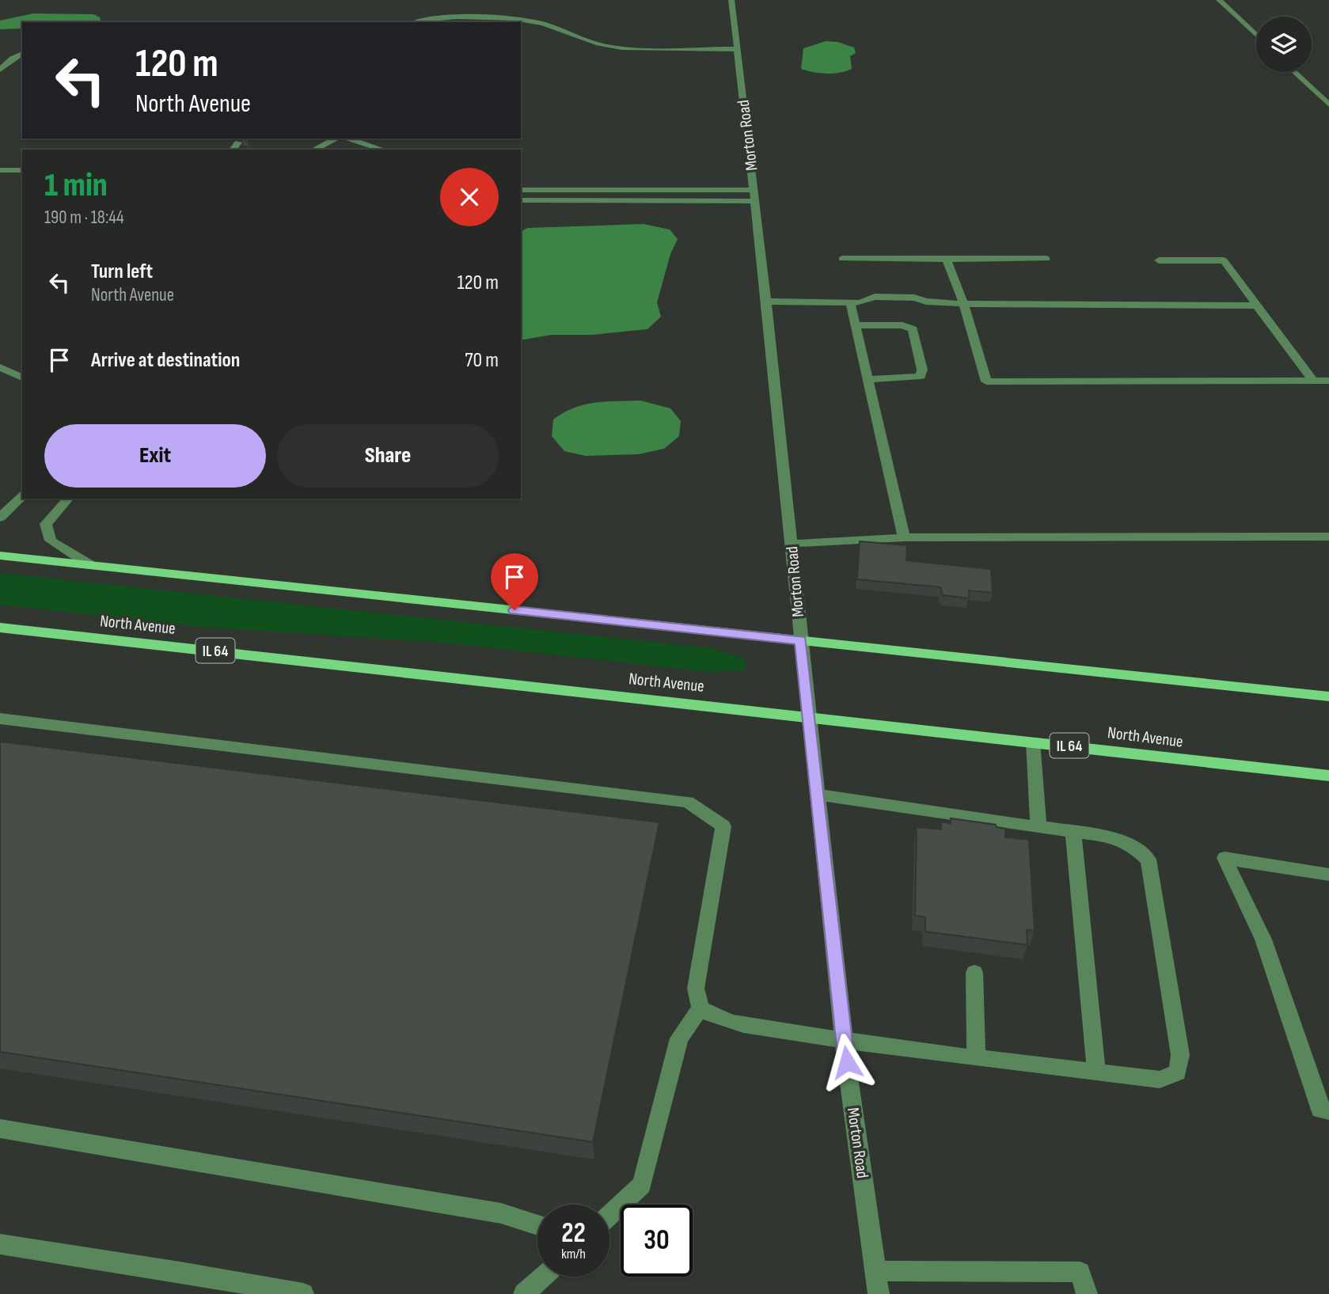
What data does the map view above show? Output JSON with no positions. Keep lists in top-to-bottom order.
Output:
{
  "streets": {
    "main road": ["North Avenue", "IL 64"],
    "street": ["Morton Road"]
  },
  "crossings": [
    ["Morton Road", "North Avenue"]
  ],
  "page": {
    "turn": ["120 m", "North Avenue"],
    "heading": ["1 min", "190 m · 18:44"],
    "list": [
      {
        "name": "Turn left",
        "note": "North Avenue",
        "value": "120 m"
      },
      {
        "name": "Arrive at destination",
        "value": "70 m"
      }
    ],
    "buttons": ["Exit", "Share"],
    "speed": "22 km/h",
    "limit": "30"
  }
}
